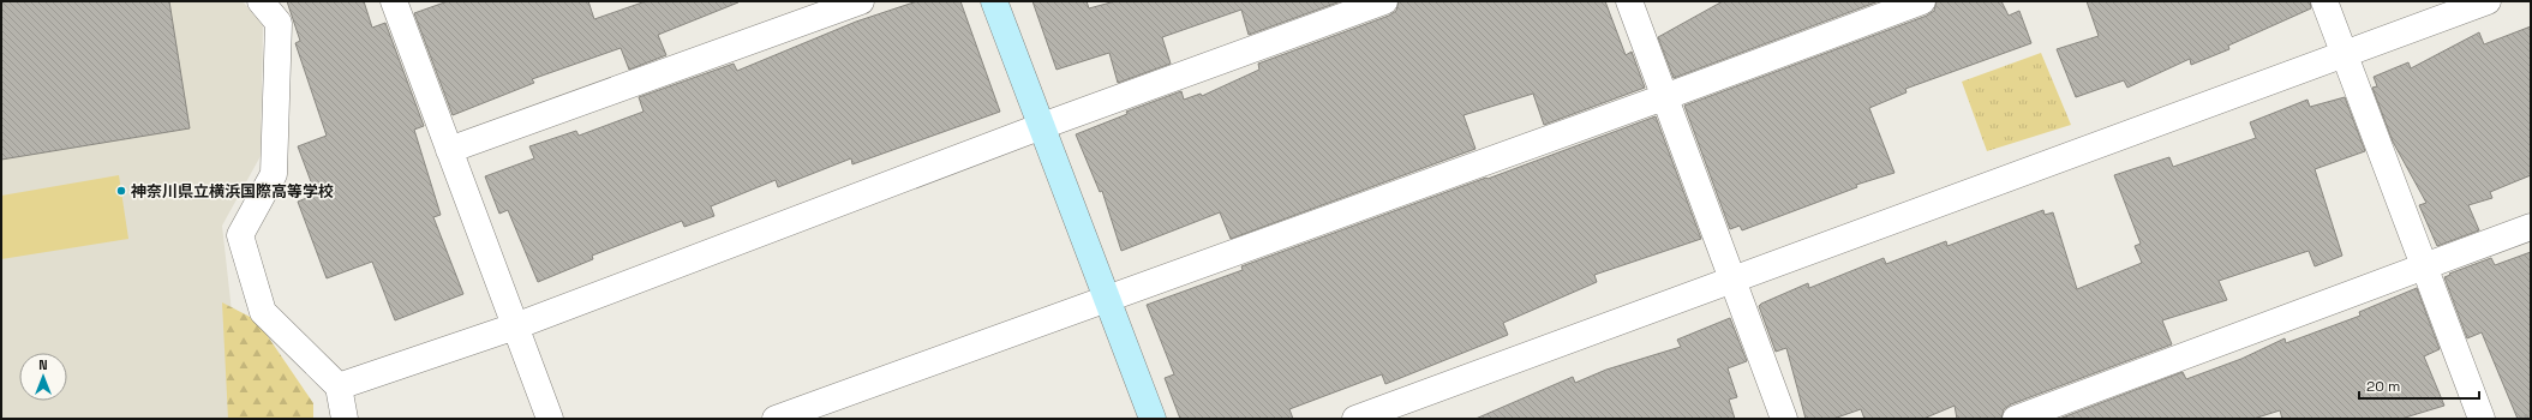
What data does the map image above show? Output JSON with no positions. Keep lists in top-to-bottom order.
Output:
{
  "places": ["神奈川県立横浜国際高等学校"],
  "scale_bar": "20 m",
  "north": "top"
}
